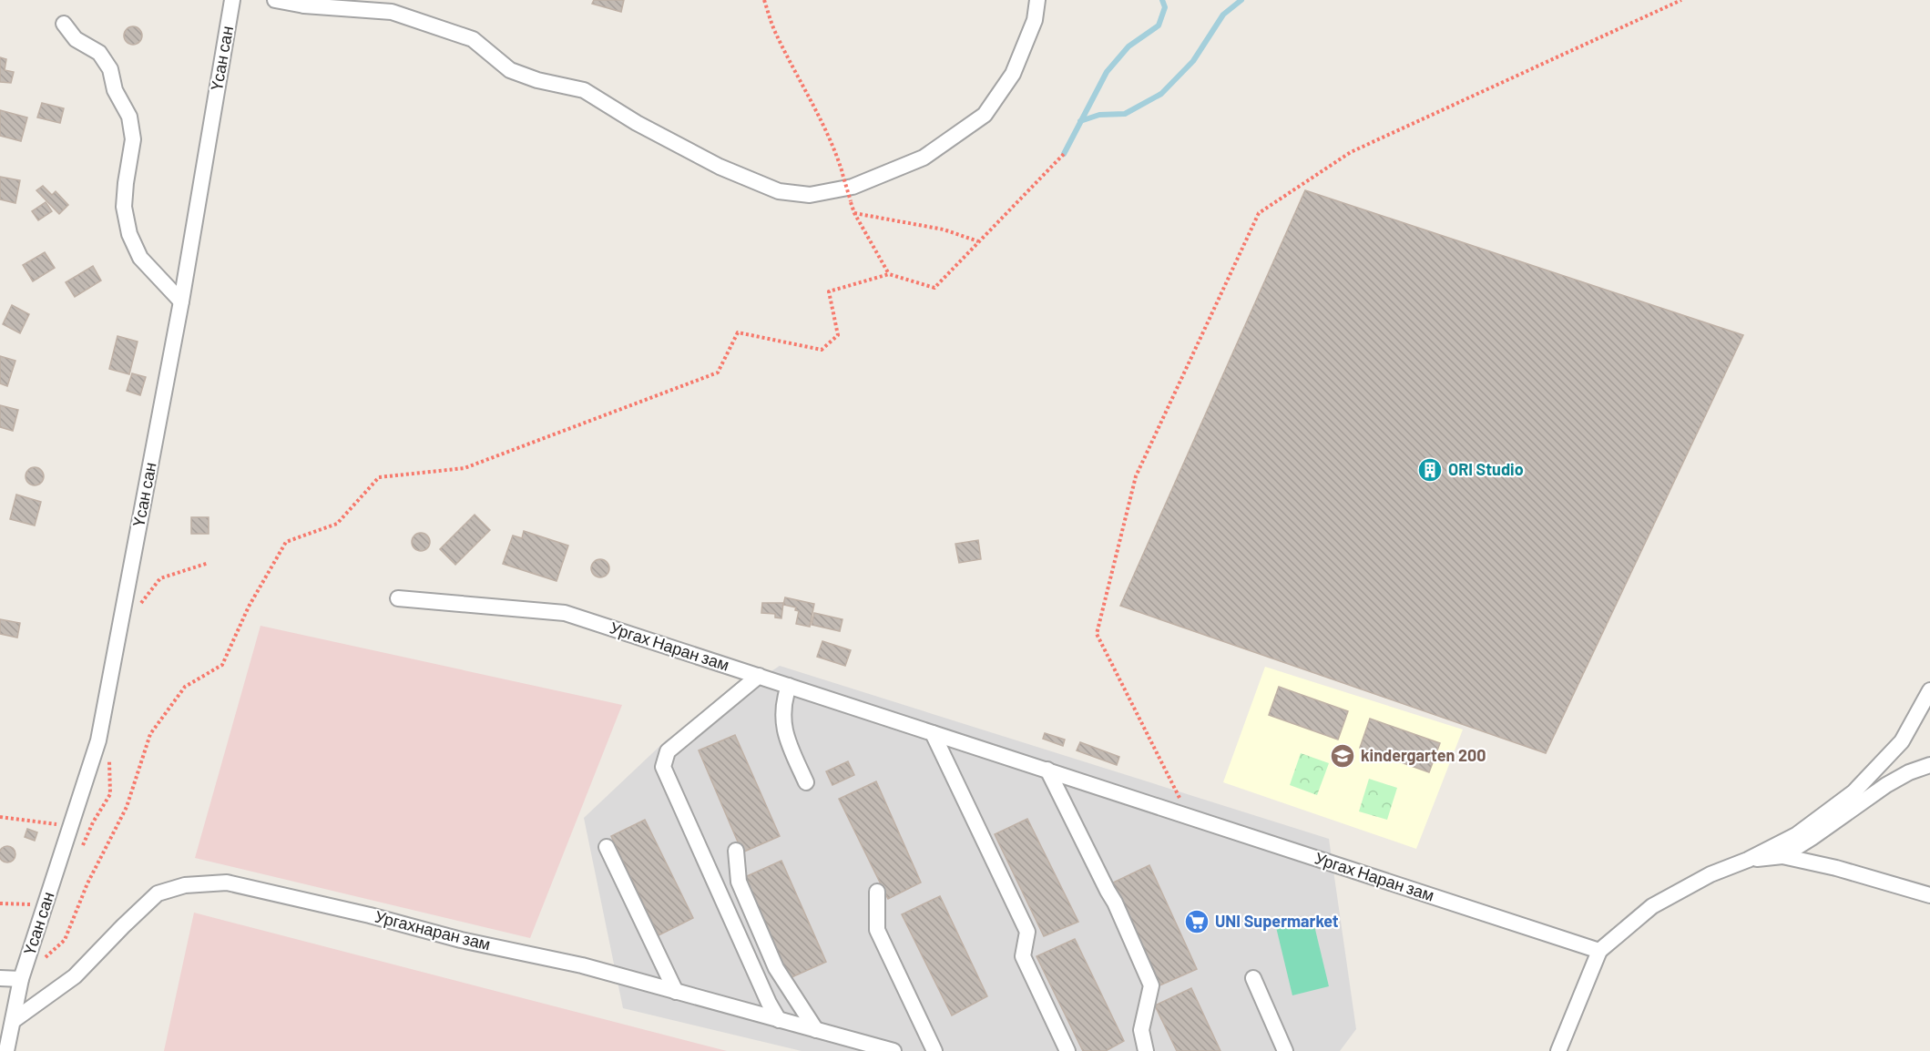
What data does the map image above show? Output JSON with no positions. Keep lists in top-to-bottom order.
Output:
{
  "streets": {
    "street": ["Үсан сан", "Ургах Наран зам", "Ургахнаран зам"]
  },
  "crossings": [
    ["Үсан сан", "Ургахнаран зам"]
  ],
  "places": {
    "building": ["ORI Studio"],
    "school or university": ["kindergarten 200"],
    "supermarket": ["UNI Supermarket"]
  }
}
